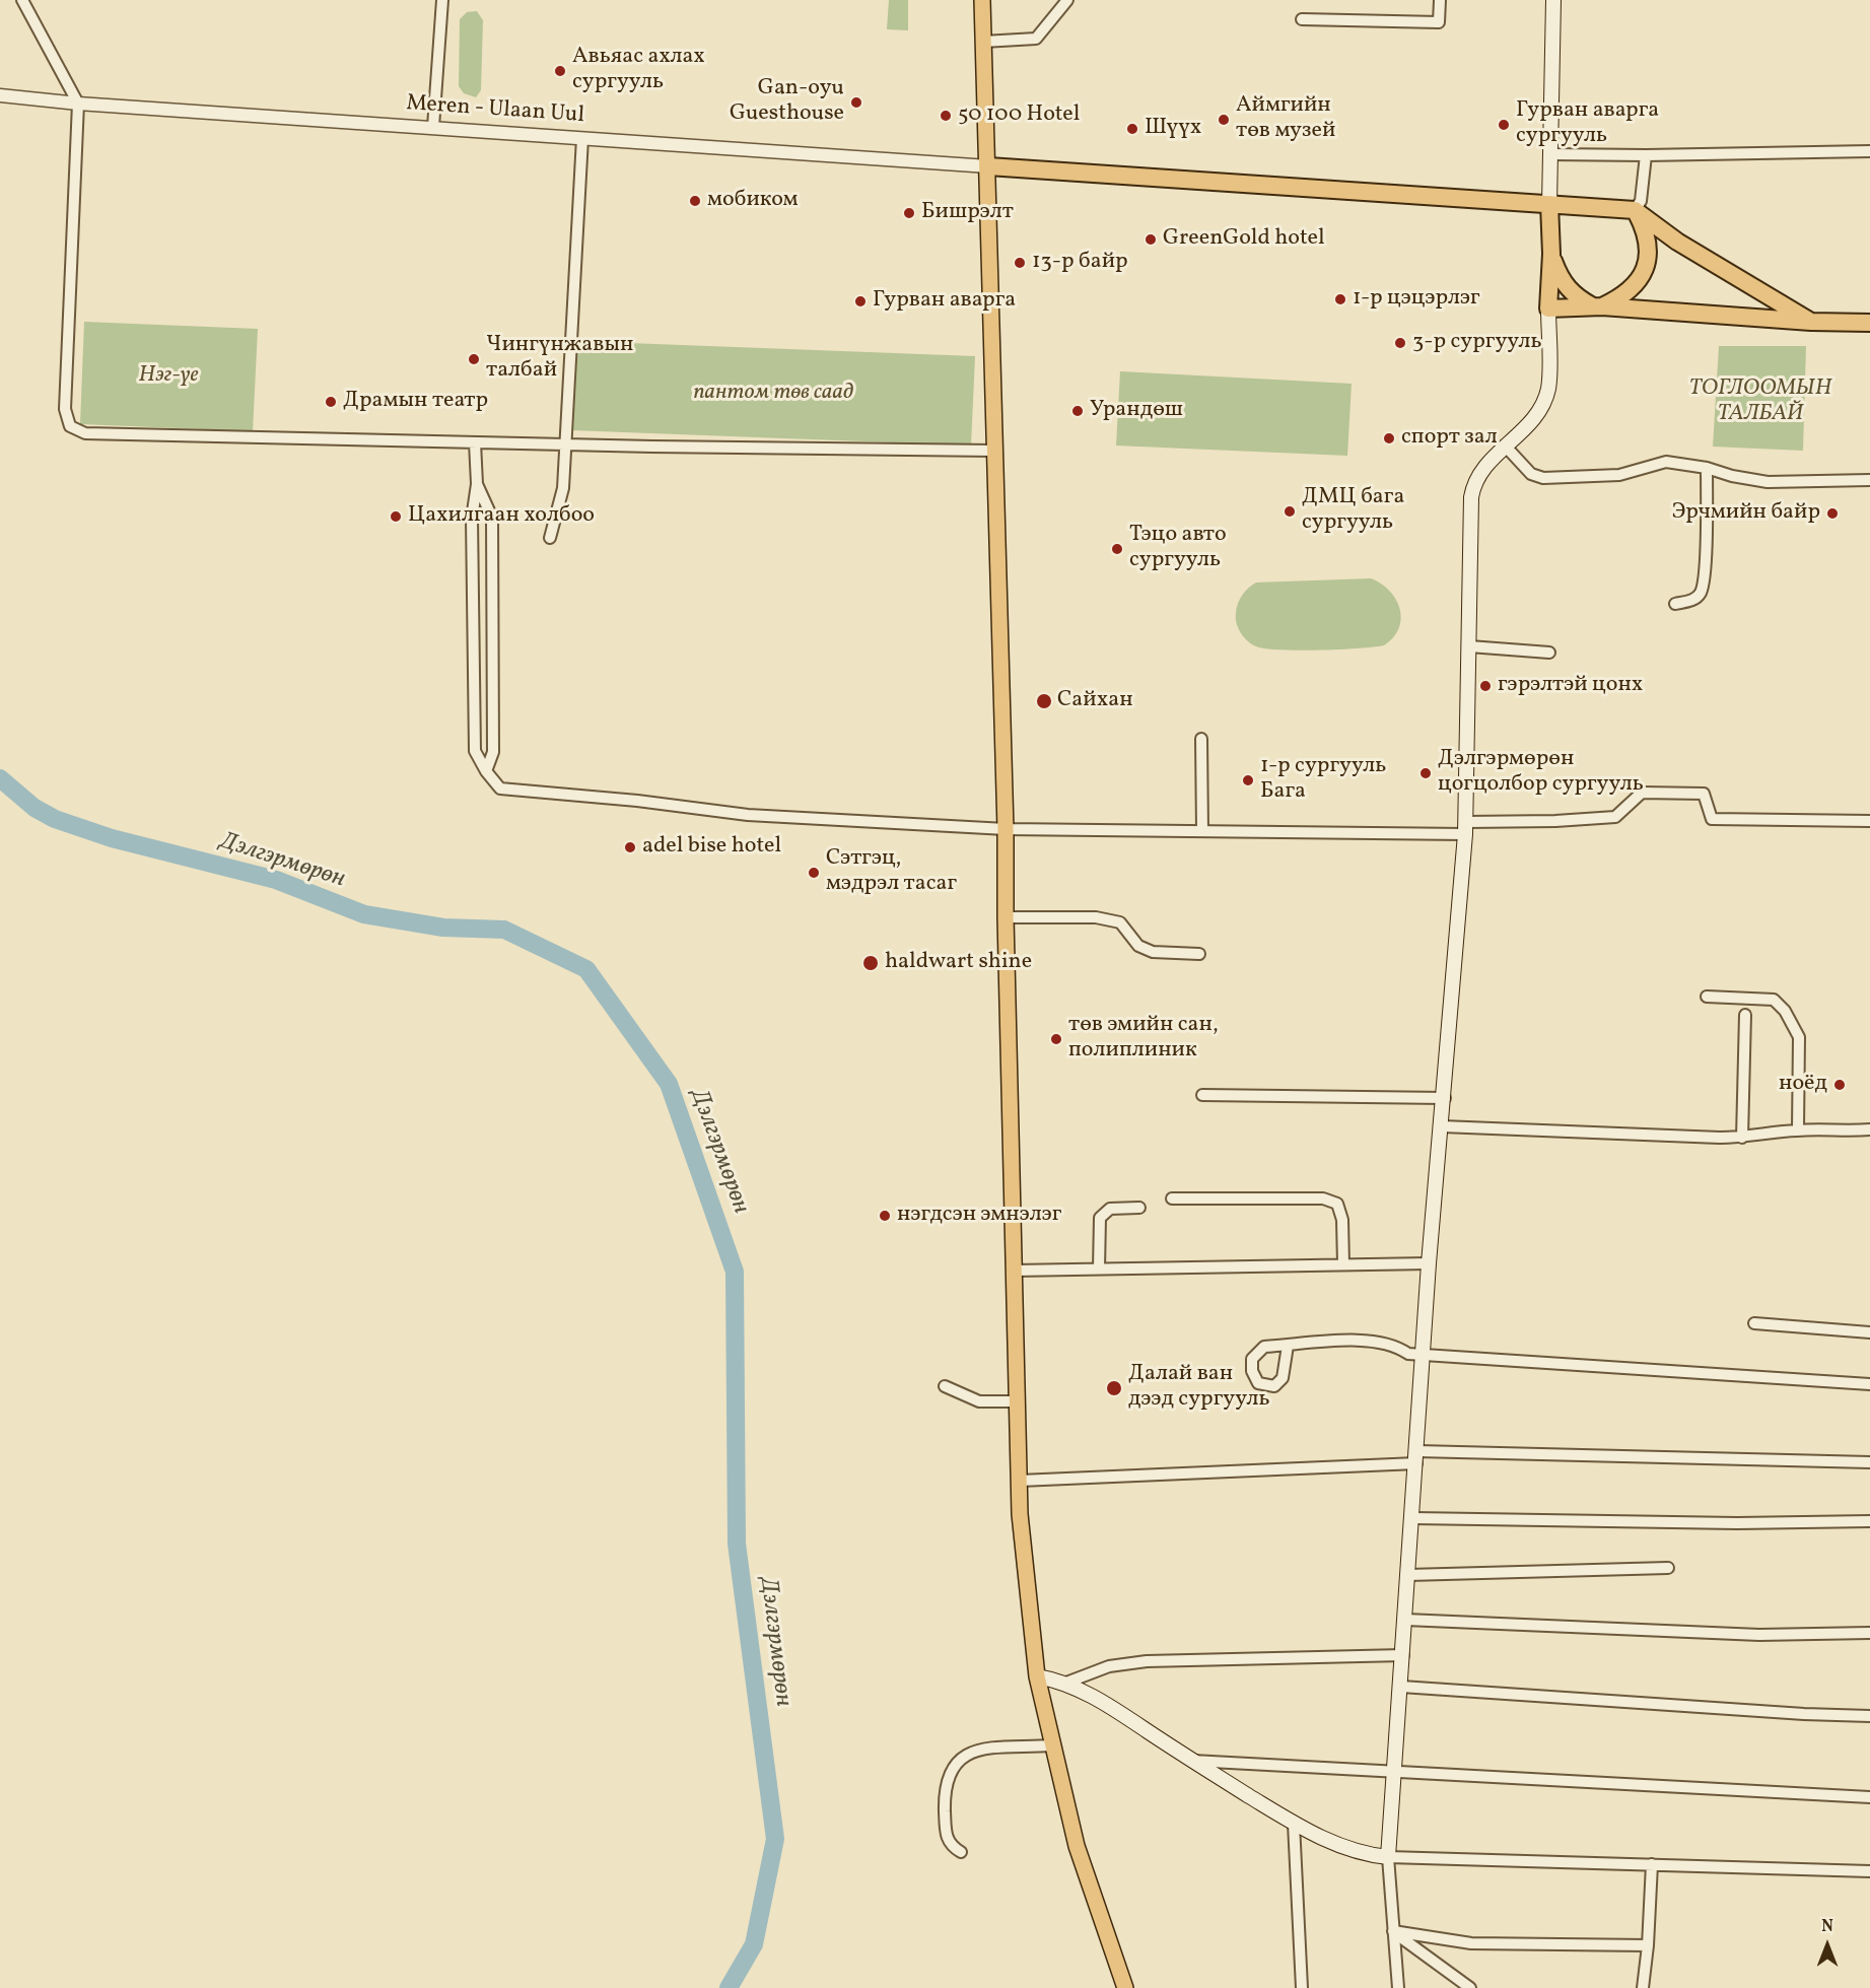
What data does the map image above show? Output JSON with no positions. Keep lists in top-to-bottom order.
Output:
{
  "streets": {
    "street": ["Meren - Ulaan Uul"]
  },
  "water": ["Дэлгэрмөрөн"],
  "parks": ["Нэг-үе", "ТОГЛООМЫН ТАЛБАЙ", "пантом төв саад"],
  "places": [
    "Авьяас ахлах сургууль",
    "Gan-oyu Guesthouse",
    "50 100 Hotel",
    "Аймгийн төв музей",
    "Гурван аварга сургууль",
    "Шүүх",
    "мобиком",
    "Бишрэлт",
    "GreenGold hotel",
    "13-р байр",
    "1-р цэцэрлэг",
    "Гурван аварга",
    "3-р сургууль",
    "Чингүнжавын талбай",
    "Драмын театр",
    "Урандөш",
    "спорт зал",
    "ДМЦ бага сургууль",
    "Эрчмийн байр",
    "Цахилгаан холбоо",
    "Тэцо авто сургууль",
    "гэрэлтэй цонх",
    "Сайхан",
    "Дэлгэрмөрөн цогцолбор сургууль",
    "1-р сургууль Бага",
    "adel bise hotel",
    "Сэтгэц, мэдрэл тасаг",
    "haldwart shine",
    "төв эмийн сан, полиплиник",
    "ноёд",
    "нэгдсэн эмнэлэг",
    "Далай ван дээд сургууль"
  ],
  "north": "top"
}
